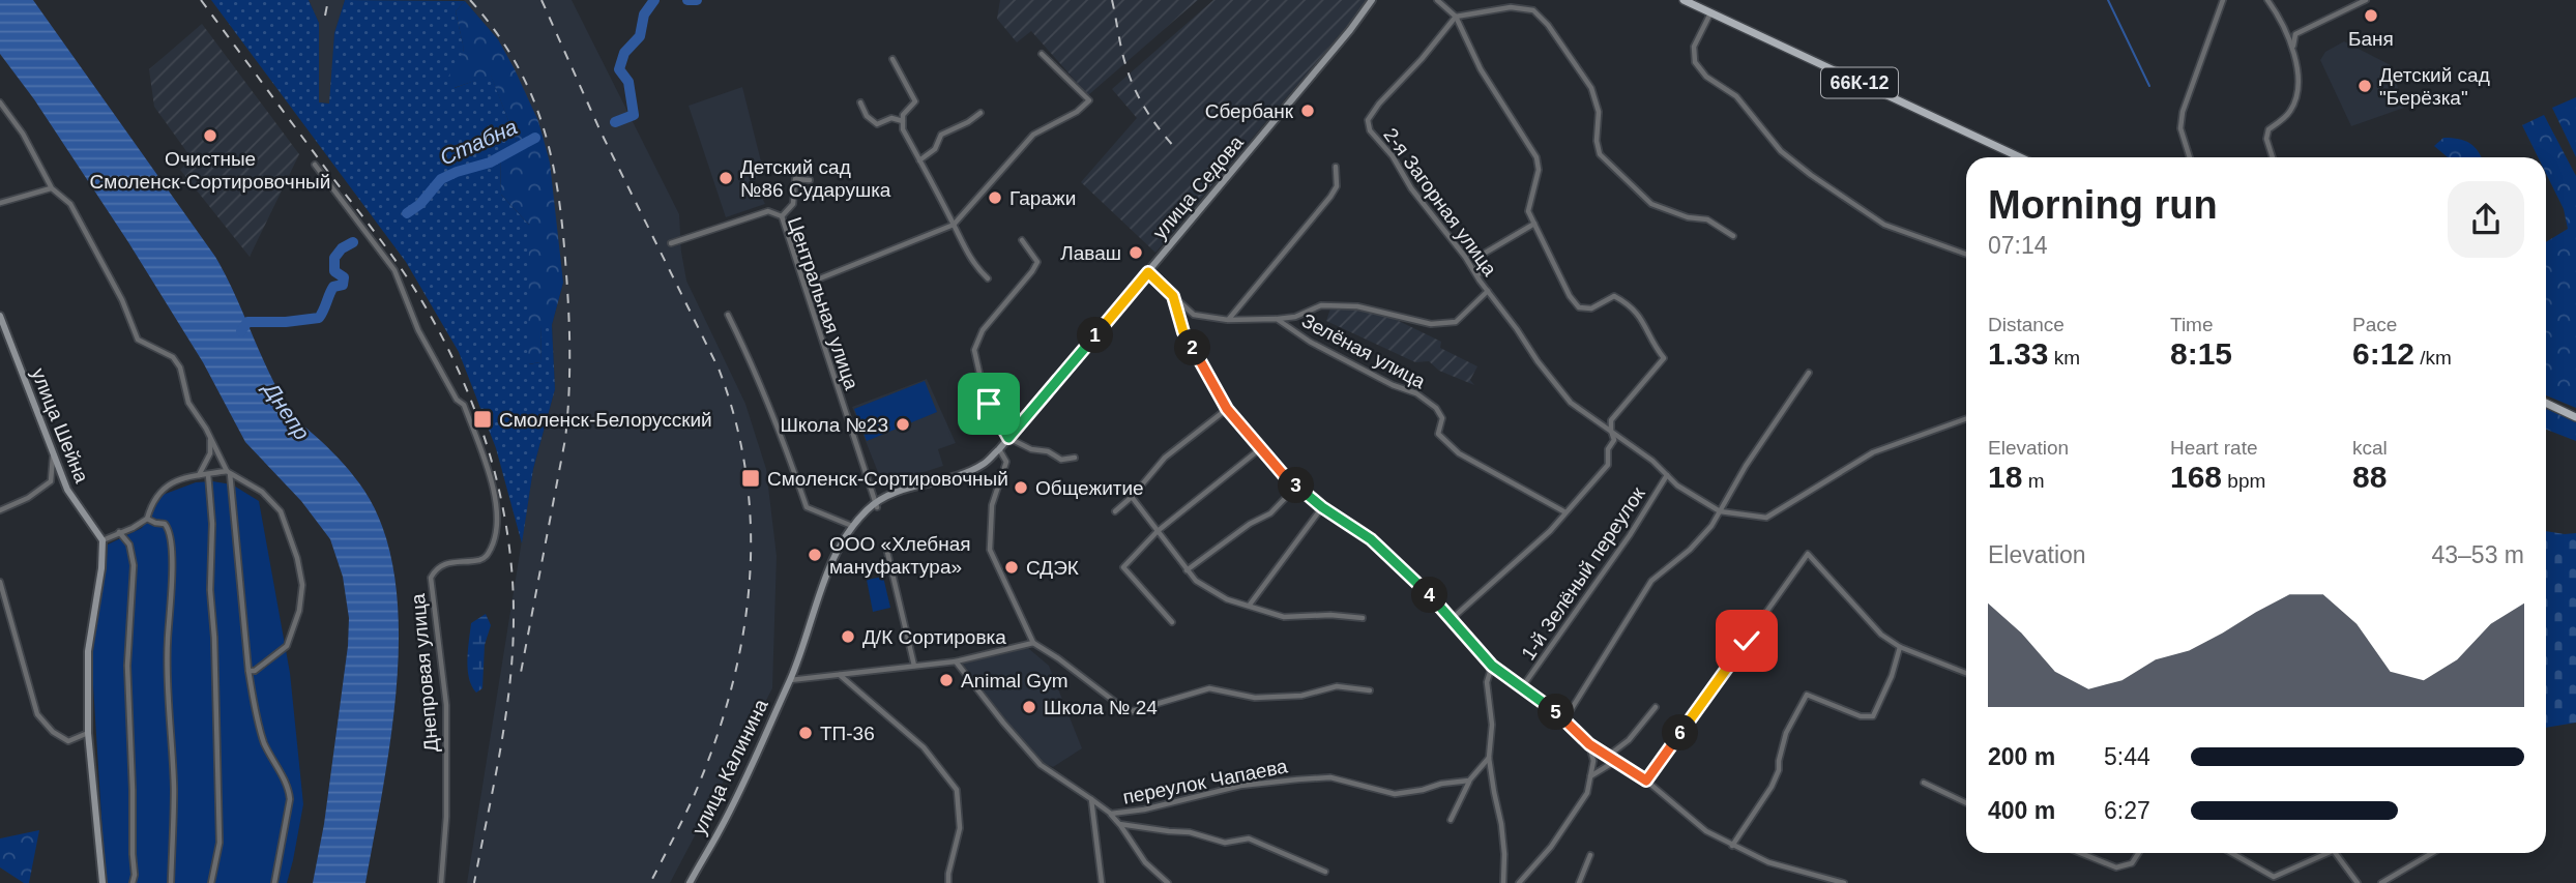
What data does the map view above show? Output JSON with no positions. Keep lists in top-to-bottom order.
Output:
{
  "streets": {
    "main road": ["66К-12"],
    "street": [
      "улица Седова",
      "2-я Загорная улица",
      "Центральная улица",
      "Зелёная улица",
      "улица Шейна",
      "1-й Зелёный переулок",
      "Днепровая улица",
      "улица Калинина",
      "переулок Чапаева"
    ]
  },
  "crossings": [
    ["улица Седова", "Центральная улица"],
    ["улица Седова", "Зелёная улица"],
    ["улица Седова", "улица Калинина"],
    ["2-я Загорная улица", "Зелёная улица"],
    ["2-я Загорная улица", "1-й Зелёный переулок"]
  ],
  "water": ["Стабна", "Днепр"],
  "places": {
    "other": [
      "Баня",
      "Детский сад \"Берёзка\"",
      "Сбербанк",
      "Очистные Смоленск-Сортировочный",
      "Детский сад №86 Сударушка",
      "Гаражи",
      "Лаваш",
      "Школа №23",
      "Общежитие",
      "ООО «Хлебная мануфактура»",
      "СДЭК",
      "Д/К Сортировка",
      "Animal Gym",
      "Школа № 24",
      "ТП-36"
    ],
    "transit": ["Смоленск-Белорусский", "Смоленск-Сортировочный"]
  },
  "page": {
    "heading": ["Morning run", "07:14"],
    "stats": [
      ["Distance", "1.33 km"],
      ["Time", "8:15"],
      ["Pace", "6:12 /km"],
      ["Elevation", "18 m"],
      ["Heart rate", "168 bpm"],
      ["kcal", "88"]
    ],
    "pins": [
      "1",
      "2",
      "3",
      "4",
      "5",
      "6"
    ],
    "chart": ["Elevation", "43–53 m"],
    "list": [
      {
        "name": "200 m",
        "note": "5:44"
      },
      {
        "name": "400 m",
        "note": "6:27"
      }
    ]
  }
}
